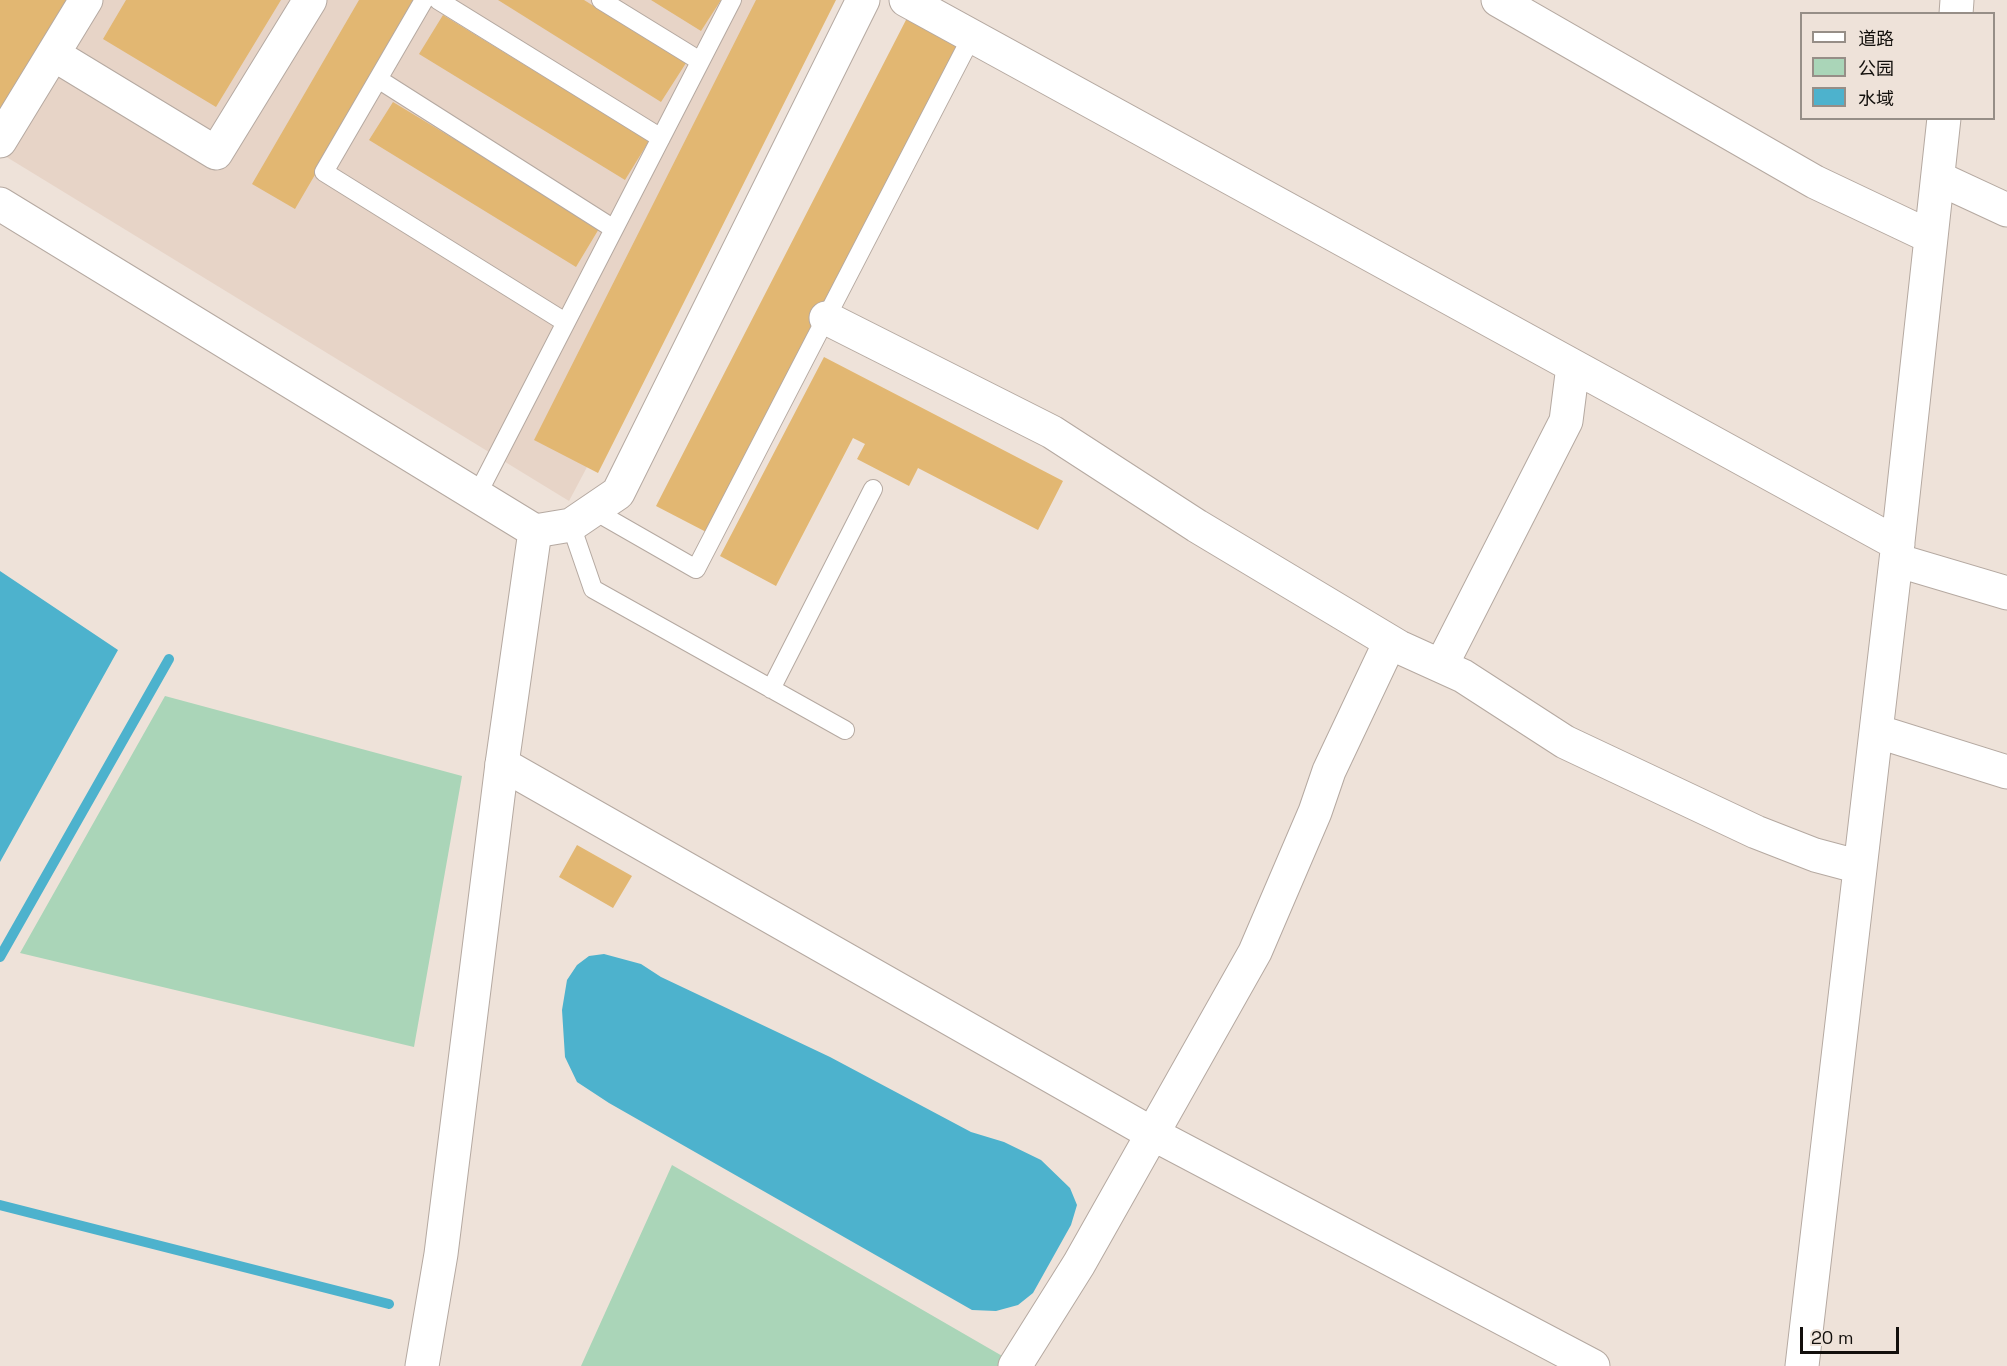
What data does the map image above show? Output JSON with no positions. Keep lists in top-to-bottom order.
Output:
{
  "legend": ["道路", "公园", "水域"],
  "scale_bar": "20 m"
}
